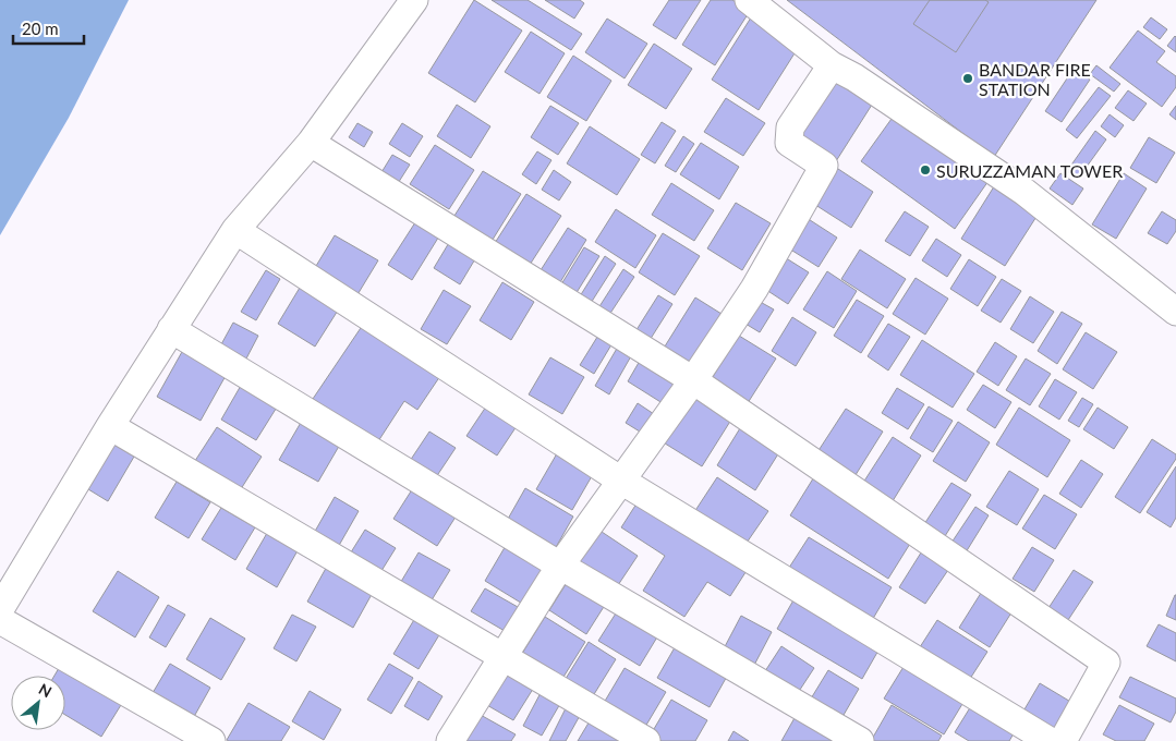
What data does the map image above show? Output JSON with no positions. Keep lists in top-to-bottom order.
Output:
{
  "places": ["BANDAR FIRE STATION", "SURUZZAMAN TOWER"],
  "scale_bar": "20 m",
  "north": "top right"
}
